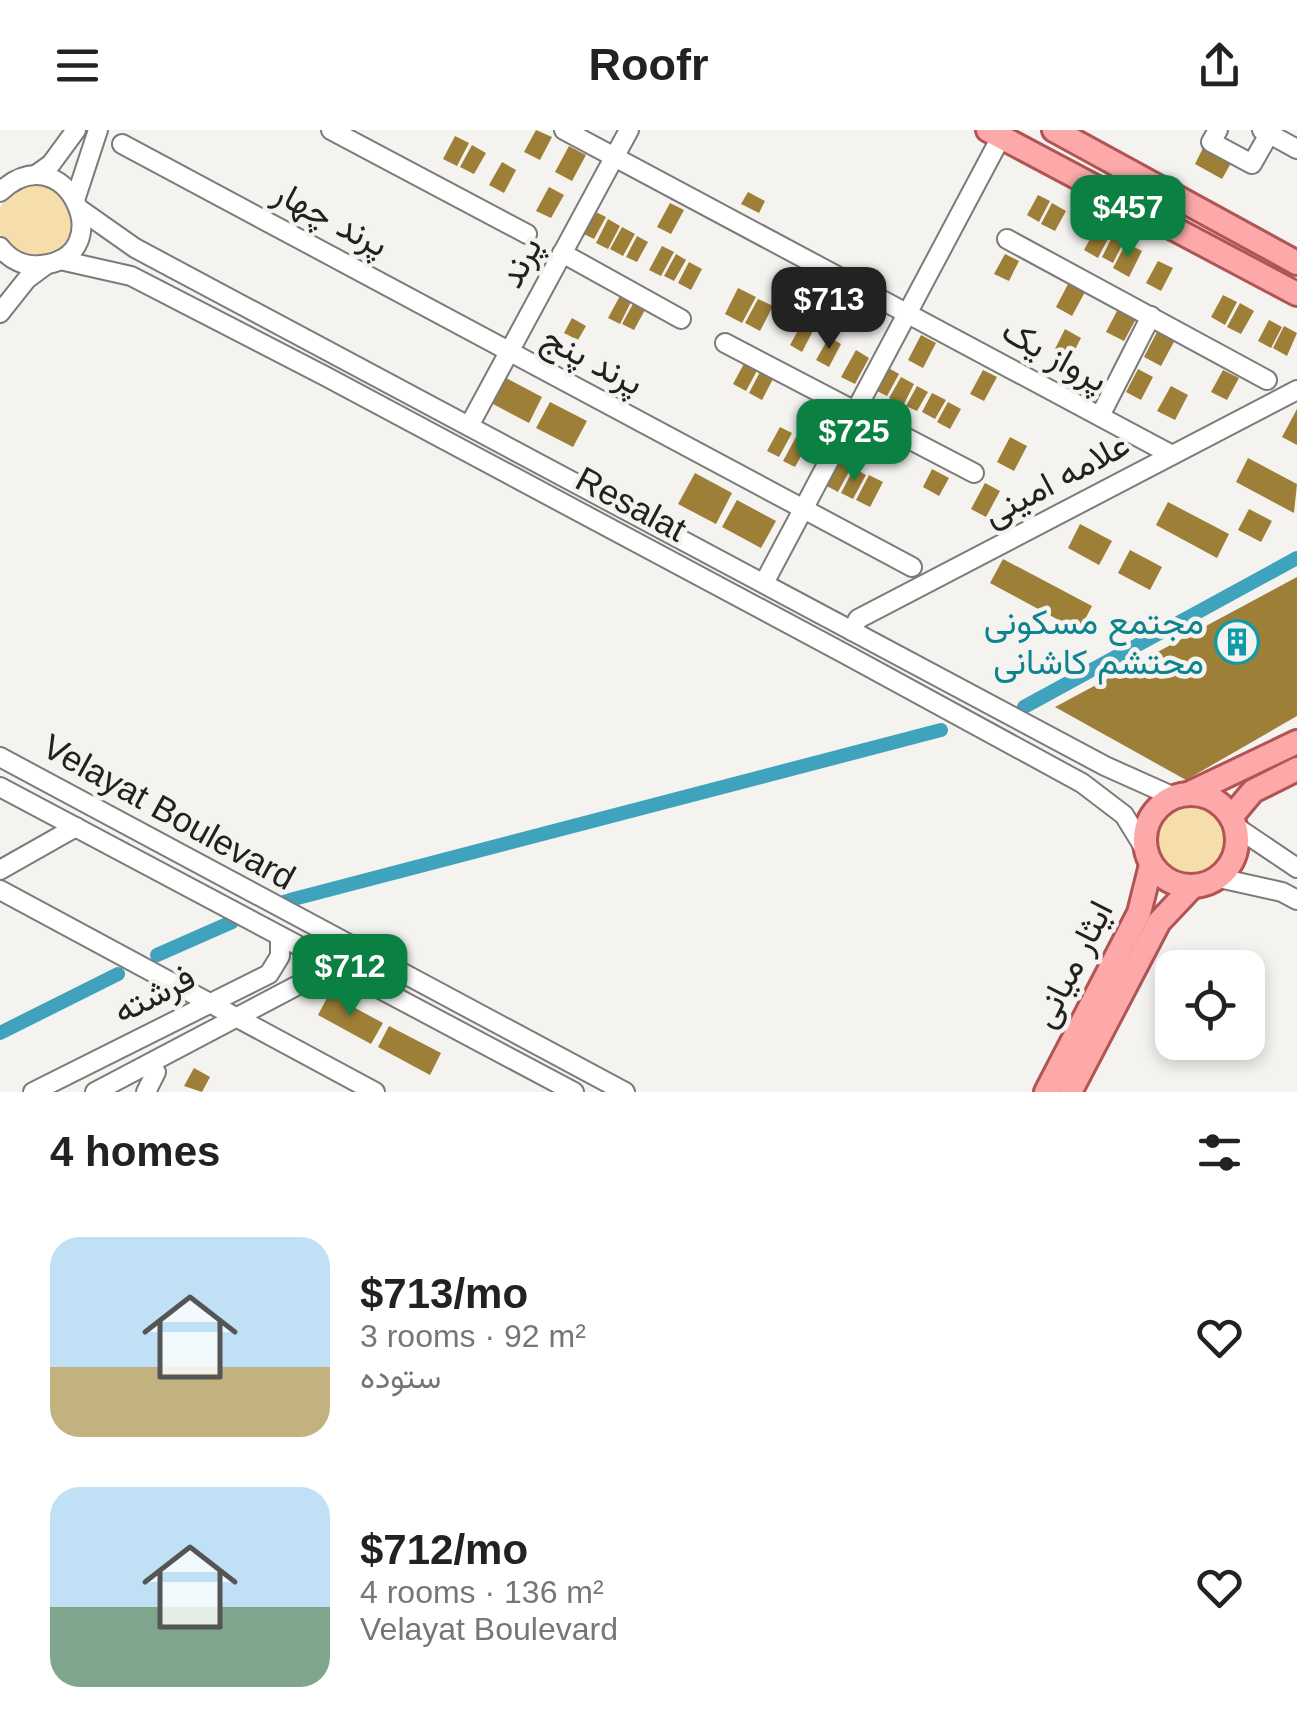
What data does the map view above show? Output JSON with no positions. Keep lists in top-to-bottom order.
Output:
{
  "streets": {
    "main road": ["ایثار میانی"],
    "street": [
      "پرند چهار",
      "پرند",
      "پرواز یک",
      "پرند پنج",
      "علامه امینی",
      "Resalat",
      "Velayat Boulevard",
      "فرشته"
    ]
  },
  "crossings": [
    ["پرند چهار", "پرند"],
    ["پرند چهار", "پرند پنج"],
    ["پرند", "پرواز یک"],
    ["پرند", "پرند پنج"],
    ["پرند", "Resalat"],
    ["پرواز یک", "علامه امینی"],
    ["علامه امینی", "Resalat"],
    ["Resalat", "ایثار میانی"],
    ["Velayat Boulevard", "فرشته"]
  ],
  "places": {
    "building": ["مجتمع مسکونی محتشم کاشانی"]
  },
  "page": {
    "header": "Roofr",
    "price": [
      "$457",
      "$713",
      "$725",
      "$712"
    ],
    "heading": "4 homes",
    "list": [
      {
        "name": "$713/mo",
        "note": "3 rooms · 92 m² · ستوده"
      },
      {
        "name": "$712/mo",
        "note": "4 rooms · 136 m² · Velayat Boulevard"
      }
    ]
  }
}
